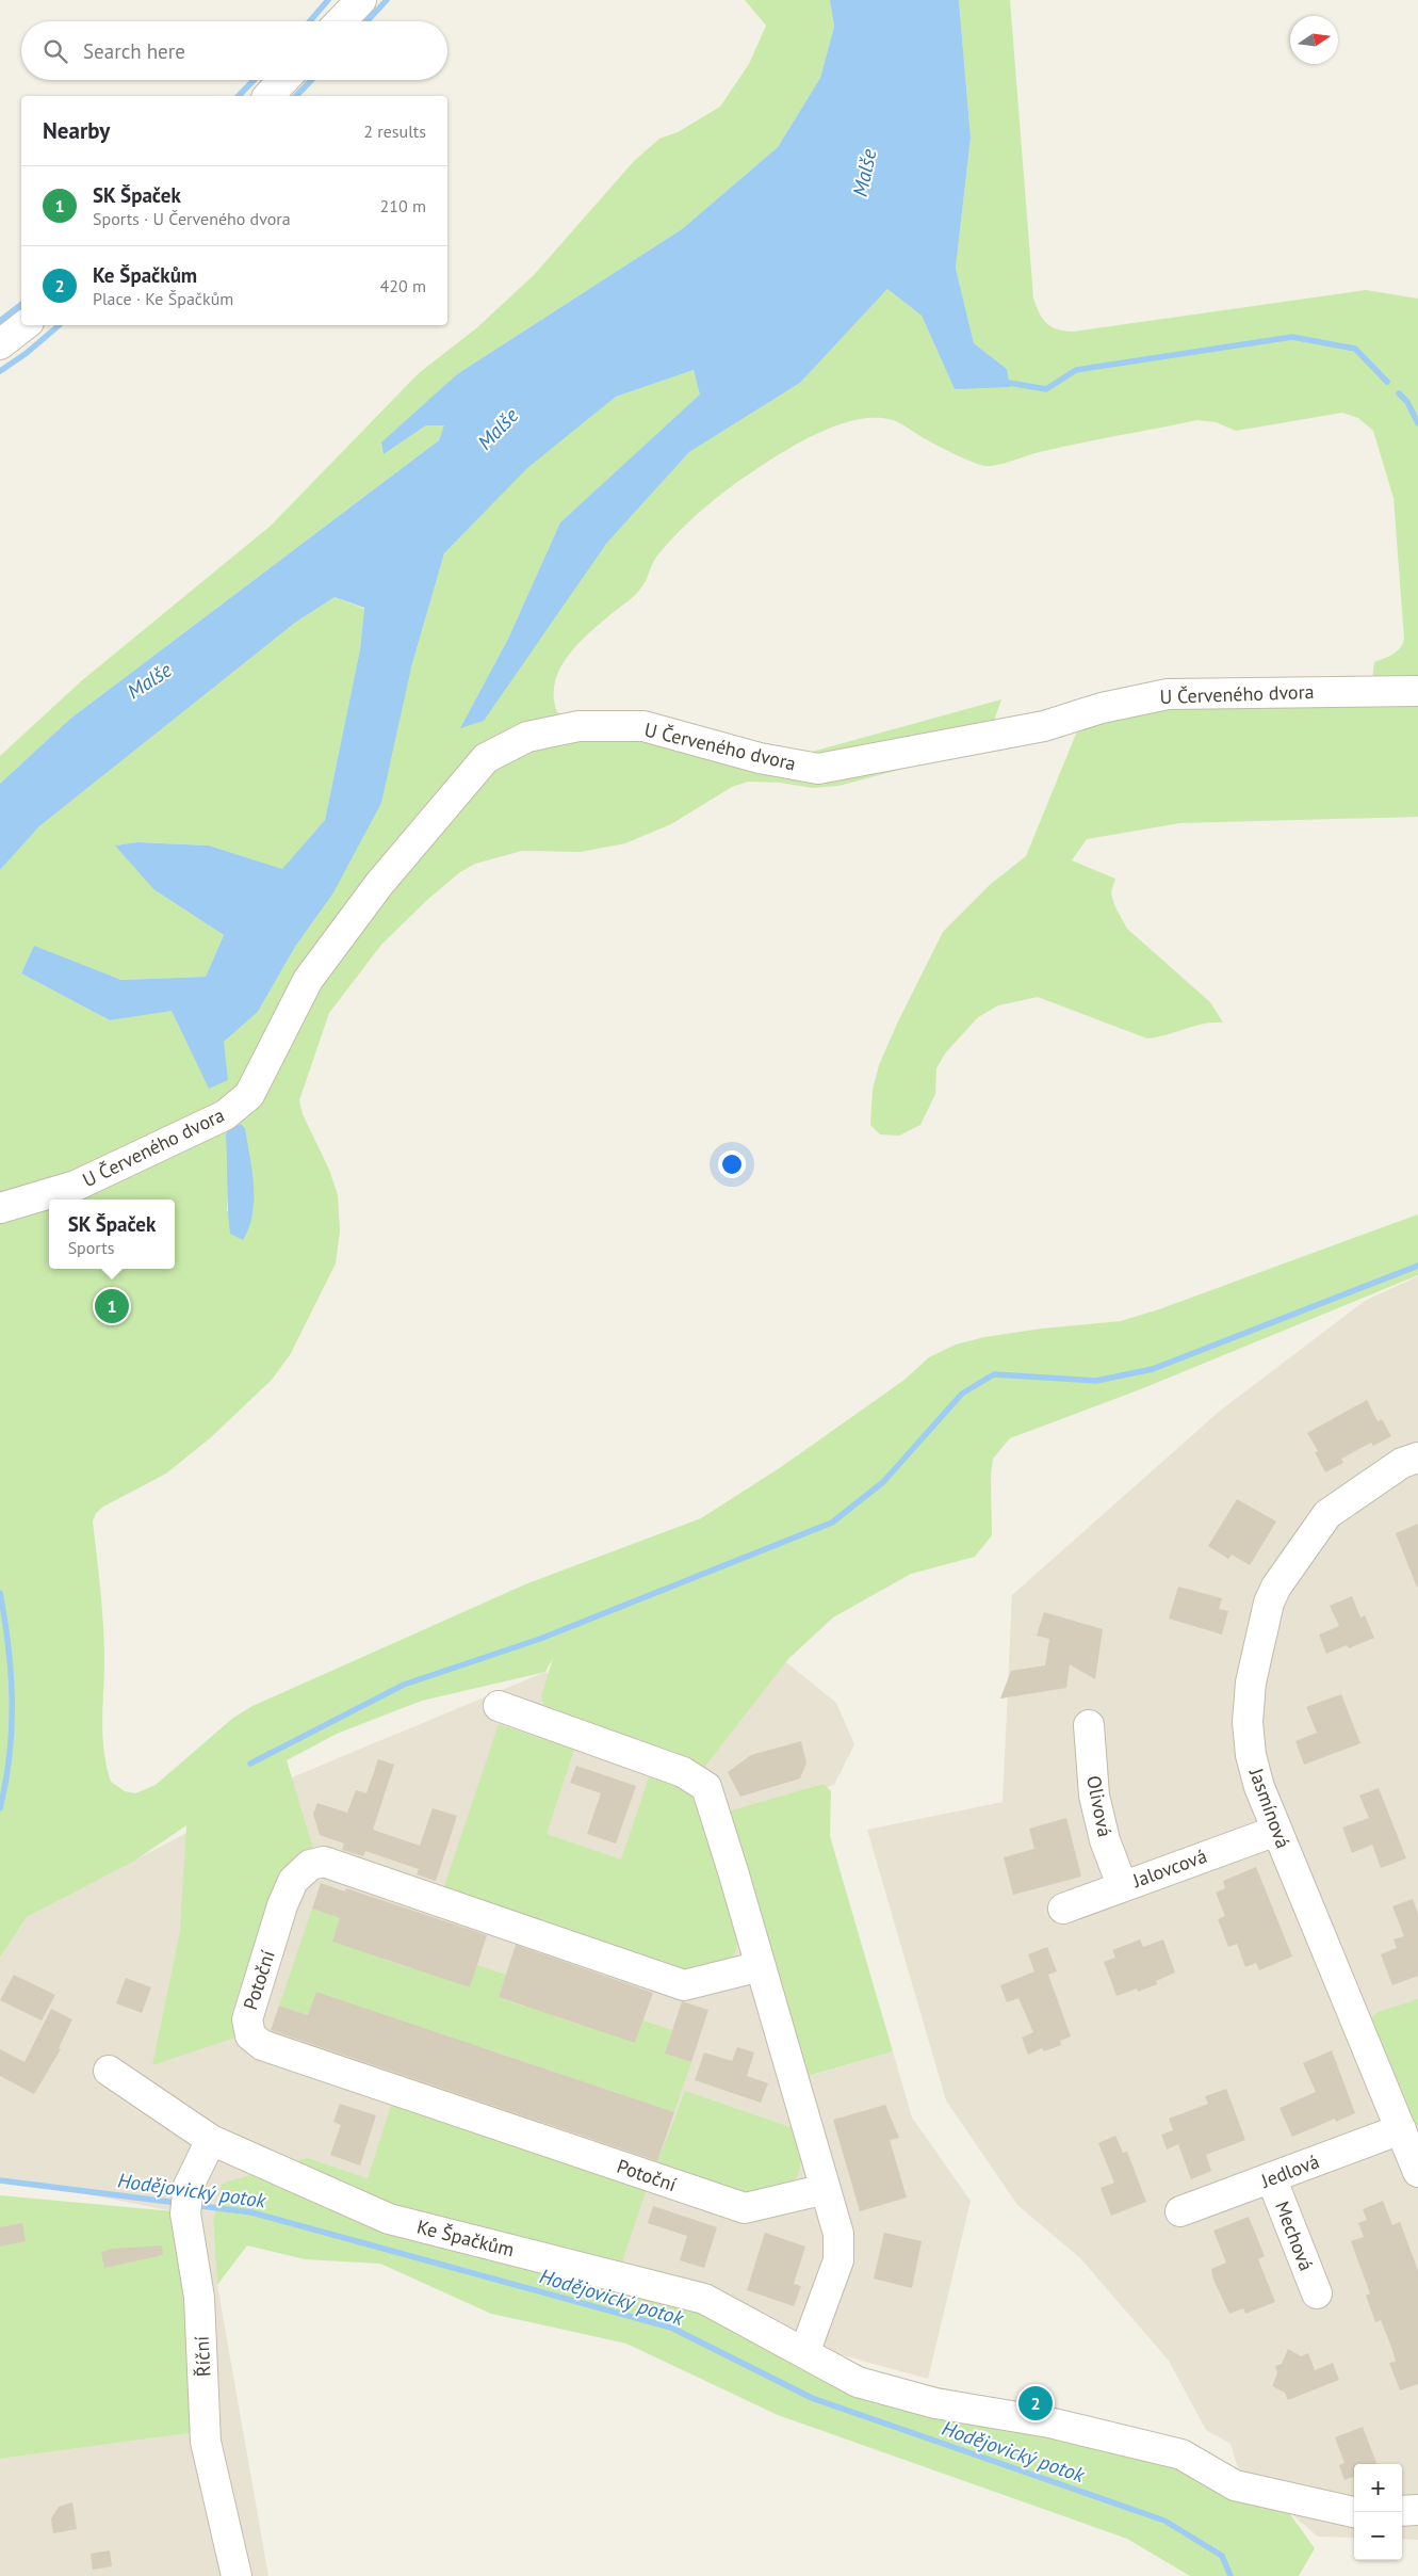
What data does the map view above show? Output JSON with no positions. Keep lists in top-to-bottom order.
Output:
{
  "streets": {
    "street": [
      "U Červeného dvora",
      "Olivová",
      "Jasmínová",
      "Jalovcová",
      "Potoční",
      "Jedlová",
      "Mechová",
      "Ke Špačkům",
      "Říční"
    ]
  },
  "crossings": [
    ["Olivová", "Jalovcová"],
    ["Jasmínová", "Jalovcová"],
    ["Jasmínová", "Jedlová"],
    ["Jedlová", "Mechová"],
    ["Ke Špačkům", "Říční"]
  ],
  "water": ["Malše", "Hodějovický potok"],
  "north": "right",
  "page": {
    "search": "Search here",
    "heading": ["Nearby", "2 results"],
    "list": [
      {
        "mark": "1",
        "name": "SK Špaček",
        "note": "Sports · U Červeného dvora",
        "value": "210 m"
      },
      {
        "mark": "2",
        "name": "Ke Špačkům",
        "note": "Place · Ke Špačkům",
        "value": "420 m"
      }
    ],
    "popup": ["SK Špaček", "Sports"],
    "pins": ["1", "2"],
    "map_buttons": ["+", "−"]
  }
}
